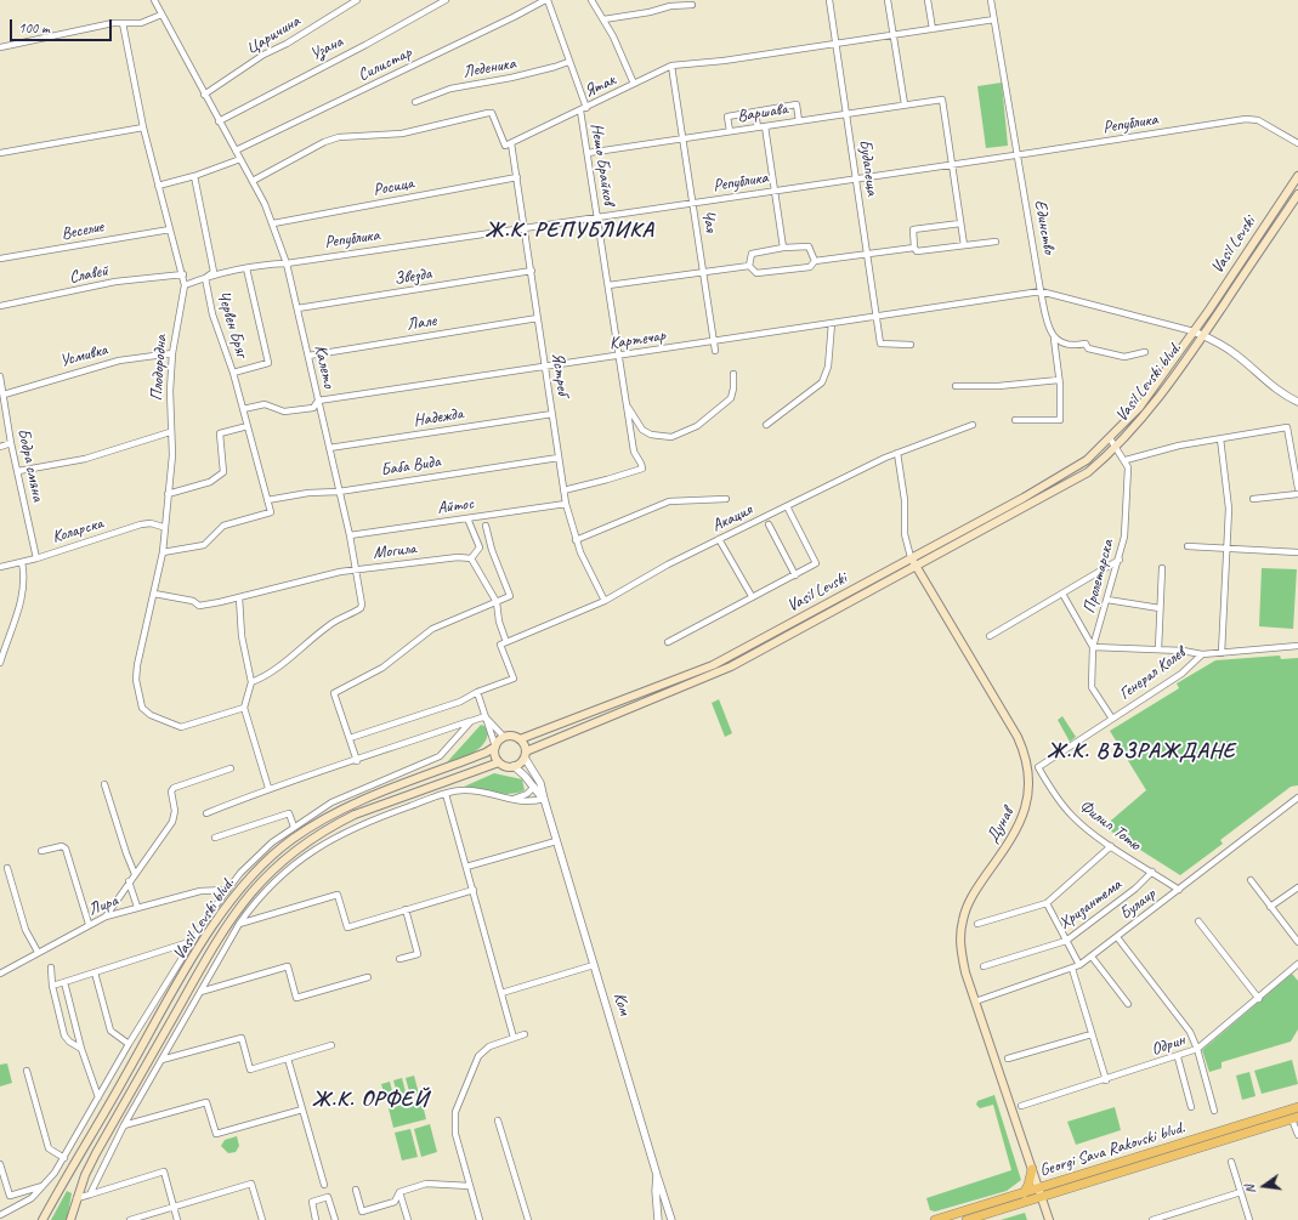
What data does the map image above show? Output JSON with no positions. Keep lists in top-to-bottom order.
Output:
{
  "streets": {
    "main road": [
      "Vasil Levski",
      "Vasil Levski blvd.",
      "Дунав",
      "Georgi Sava Rakovski blvd."
    ],
    "street": [
      "Царичина",
      "Узана",
      "Силистар",
      "Леденика",
      "Ятак",
      "Варшава",
      "Република",
      "Нешо Брайков",
      "Будапеща",
      "Росица",
      "Чая",
      "Единство",
      "Веселие",
      "Славей",
      "Звезда",
      "Лале",
      "Червен Бряг",
      "Картечар",
      "Усмивка",
      "Калето",
      "Плодородна",
      "Ястреб",
      "Надежда",
      "Бодра смяна",
      "Баба Вида",
      "Айтос",
      "Акация",
      "Коларска",
      "Могила",
      "Пролетарска",
      "Генерал Колев",
      "Филип Тотю",
      "Хризантема",
      "Булаир",
      "Лира",
      "Ком",
      "Одрин"
    ]
  },
  "crossings": [
    ["Царичина", "Калето"],
    ["Узана", "Калето"],
    ["Силистар", "Нешо Брайков"],
    ["Силистар", "Калето"],
    ["Леденика", "Нешо Брайков"],
    ["Ятак", "Нешо Брайков"],
    ["Ятак", "Будапеща"],
    ["Ятак", "Чая"],
    ["Ятак", "Единство"],
    ["Ятак", "Ястреб"],
    ["Варшава", "Република"],
    ["Варшава", "Нешо Брайков"],
    ["Варшава", "Будапеща"],
    ["Варшава", "Чая"],
    ["Република", "Нешо Брайков"],
    ["Република", "Будапеща"],
    ["Република", "Чая"],
    ["Република", "Единство"],
    ["Република", "Червен Бряг"],
    ["Република", "Калето"],
    ["Република", "Плодородна"],
    ["Република", "Ястреб"],
    ["Нешо Брайков", "Картечар"],
    ["Нешо Брайков", "Ястреб"],
    ["Будапеща", "Картечар"],
    ["Росица", "Калето"],
    ["Росица", "Ястреб"],
    ["Чая", "Картечар"],
    ["Единство", "Картечар"],
    ["Веселие", "Плодородна"],
    ["Vasil Levski", "Vasil Levski blvd."],
    ["Vasil Levski", "Дунав"],
    ["Vasil Levski", "Ком"],
    ["Славей", "Плодородна"],
    ["Звезда", "Калето"],
    ["Звезда", "Ястреб"],
    ["Лале", "Калето"],
    ["Лале", "Ястреб"],
    ["Червен Бряг", "Картечар"],
    ["Червен Бряг", "Баба Вида"],
    ["Картечар", "Калето"],
    ["Картечар", "Ястреб"],
    ["Усмивка", "Плодородна"],
    ["Усмивка", "Бодра смяна"],
    ["Калето", "Надежда"],
    ["Калето", "Баба Вида"],
    ["Калето", "Айтос"],
    ["Калето", "Могила"],
    ["Плодородна", "Коларска"],
    ["Плодородна", "Могила"],
    ["Ястреб", "Надежда"],
    ["Ястреб", "Баба Вида"],
    ["Ястреб", "Айтос"],
    ["Ястреб", "Акация"],
    ["Vasil Levski blvd.", "Ком"],
    ["Бодра смяна", "Коларска"],
    ["Акация", "Дунав"],
    ["Пролетарска", "Генерал Колев"],
    ["Генерал Колев", "Филип Тотю"],
    ["Дунав", "Булаир"],
    ["Дунав", "Georgi Sava Rakovski blvd."],
    ["Филип Тотю", "Хризантема"],
    ["Филип Тотю", "Булаир"]
  ],
  "districts": ["Ж.К. РЕПУБЛИКА", "Ж.К. ВЪЗРАЖДАНЕ", "Ж.К. ОРФЕЙ"],
  "scale_bar": "100 m",
  "north": "left"
}
